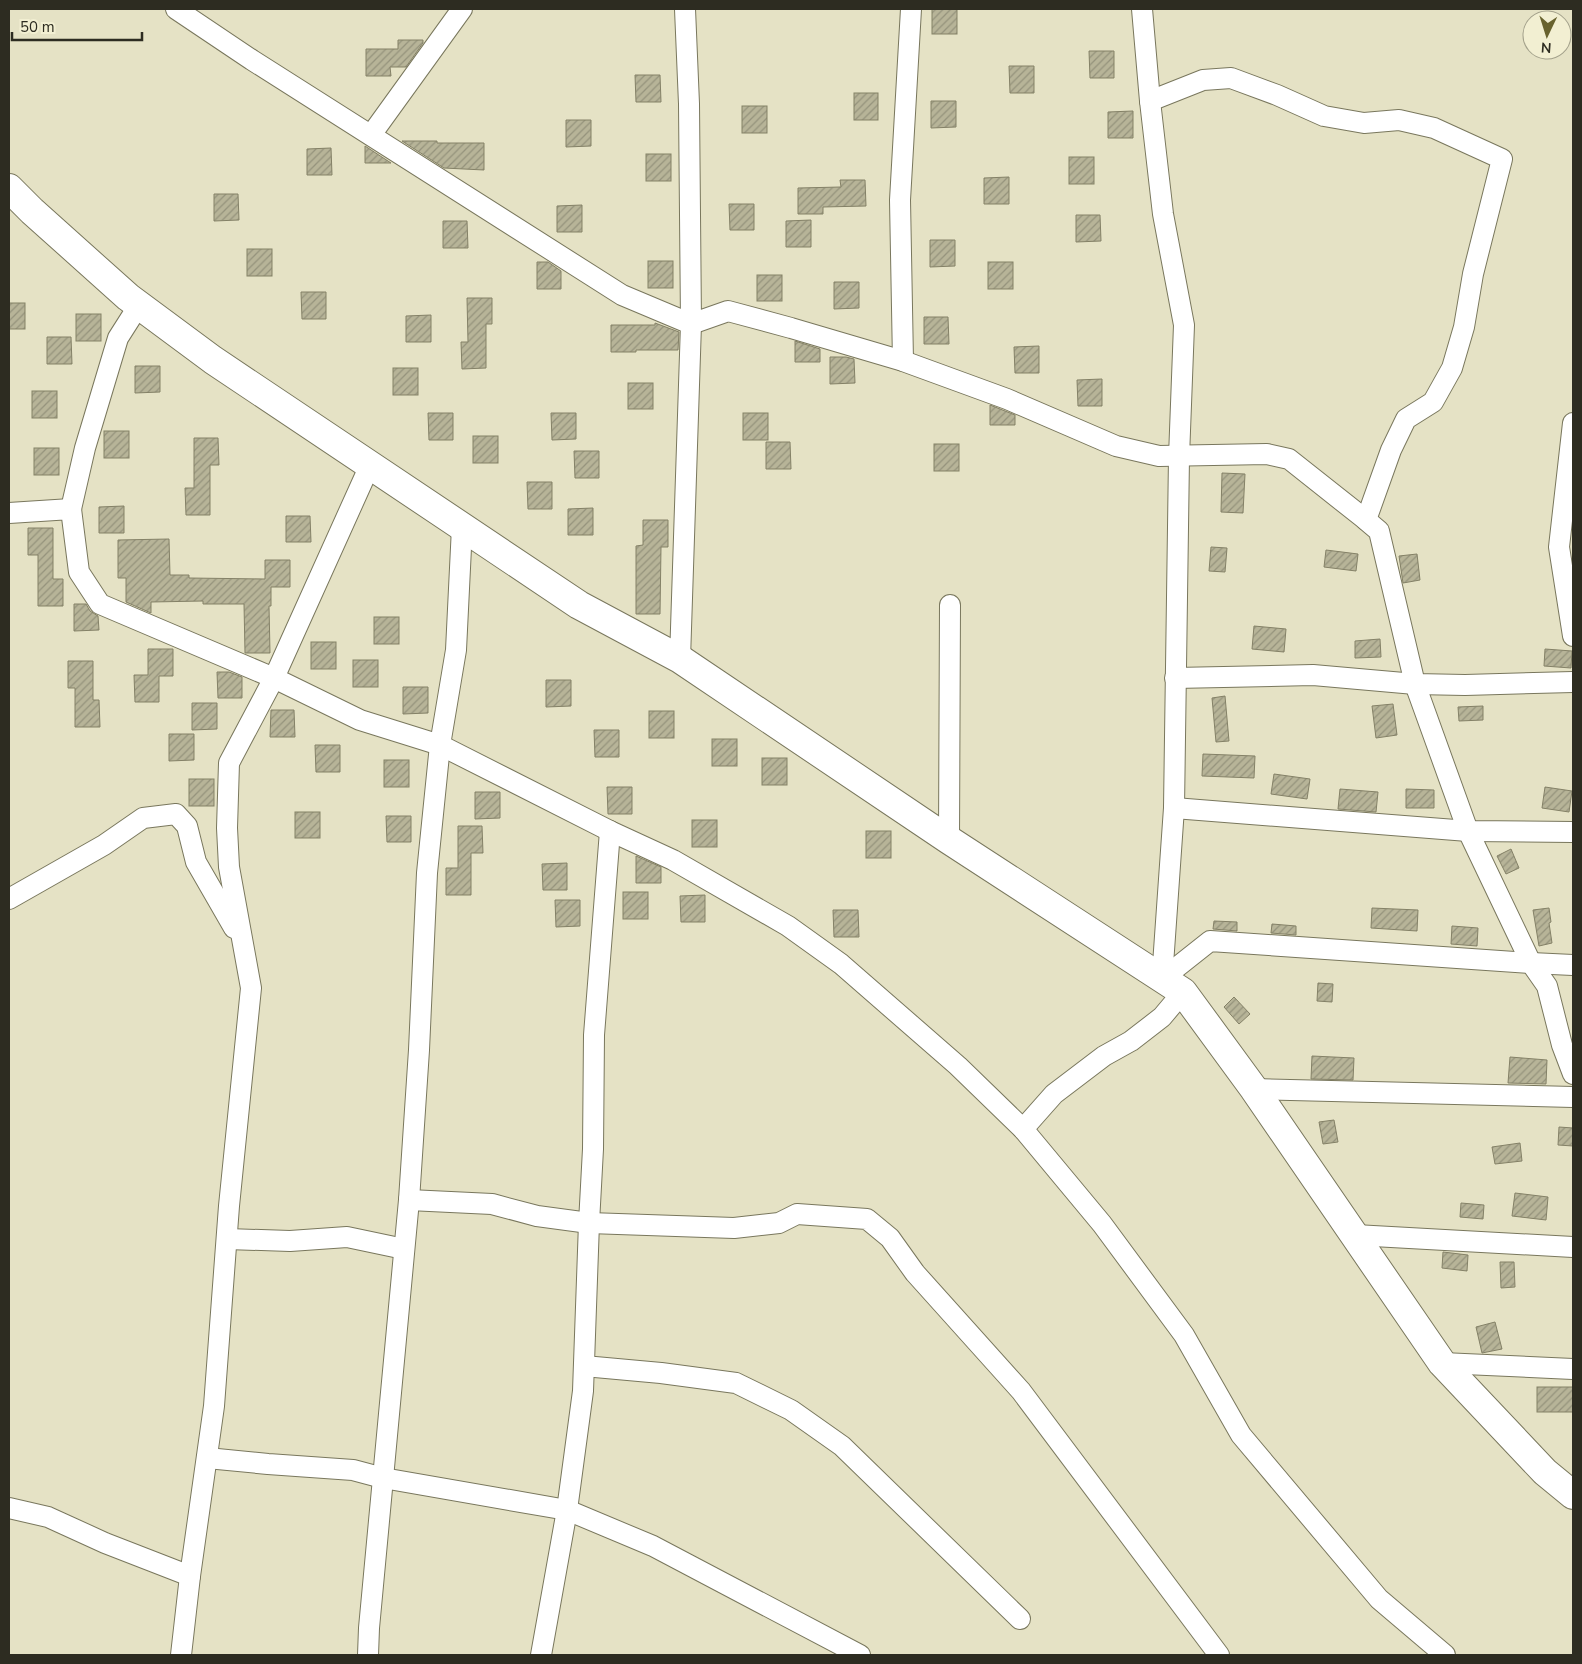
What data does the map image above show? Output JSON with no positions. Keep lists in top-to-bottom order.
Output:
{
  "scale_bar": "50 m",
  "north": "bottom"
}
